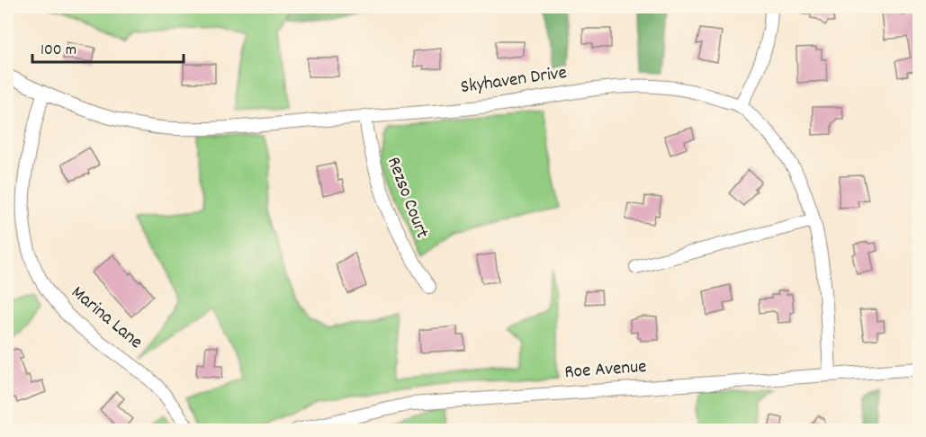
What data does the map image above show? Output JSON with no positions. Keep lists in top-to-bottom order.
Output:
{
  "streets": {
    "street": [
      "Skyhaven Drive",
      "Rezso Court",
      "Marina Lane",
      "Roe Avenue"
    ]
  },
  "crossings": [
    ["Skyhaven Drive", "Rezso Court"],
    ["Skyhaven Drive", "Marina Lane"],
    ["Skyhaven Drive", "Roe Avenue"]
  ],
  "scale_bar": "100 m"
}
